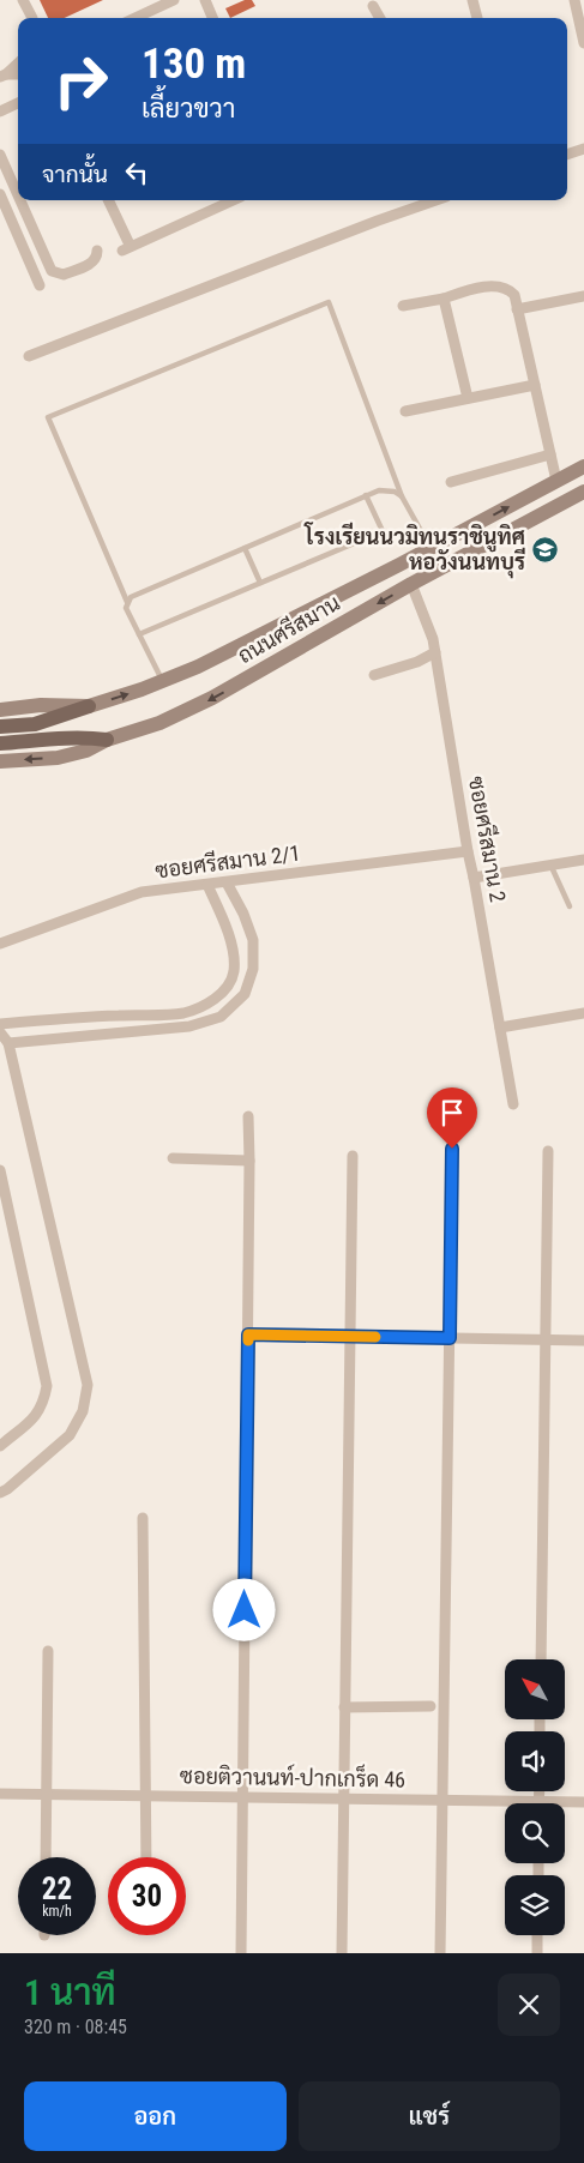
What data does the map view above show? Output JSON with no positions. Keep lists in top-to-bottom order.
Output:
{
  "streets": {
    "main road": ["ถนนศรีสมาน"],
    "street": ["ซอยศรีสมาน 2", "ซอยศรีสมาน 2/1", "ซอยติวานนท์-ปากเกร็ด 46"]
  },
  "crossings": [
    ["ถนนศรีสมาน", "ซอยศรีสมาน 2"],
    ["ซอยศรีสมาน 2", "ซอยศรีสมาน 2/1"]
  ],
  "places": {
    "school or university": ["โรงเรียนนวมิทนราชินูทิศ หอวังนนทบุรี"]
  },
  "north": "top left",
  "page": {
    "turn": ["130 m", "เลี้ยวขวา"],
    "then": "จากนั้น",
    "speed": "22 km/h",
    "limit": "30",
    "heading": ["1 นาที", "320 m · 08:45"],
    "buttons": ["ออก", "แชร์"]
  }
}
